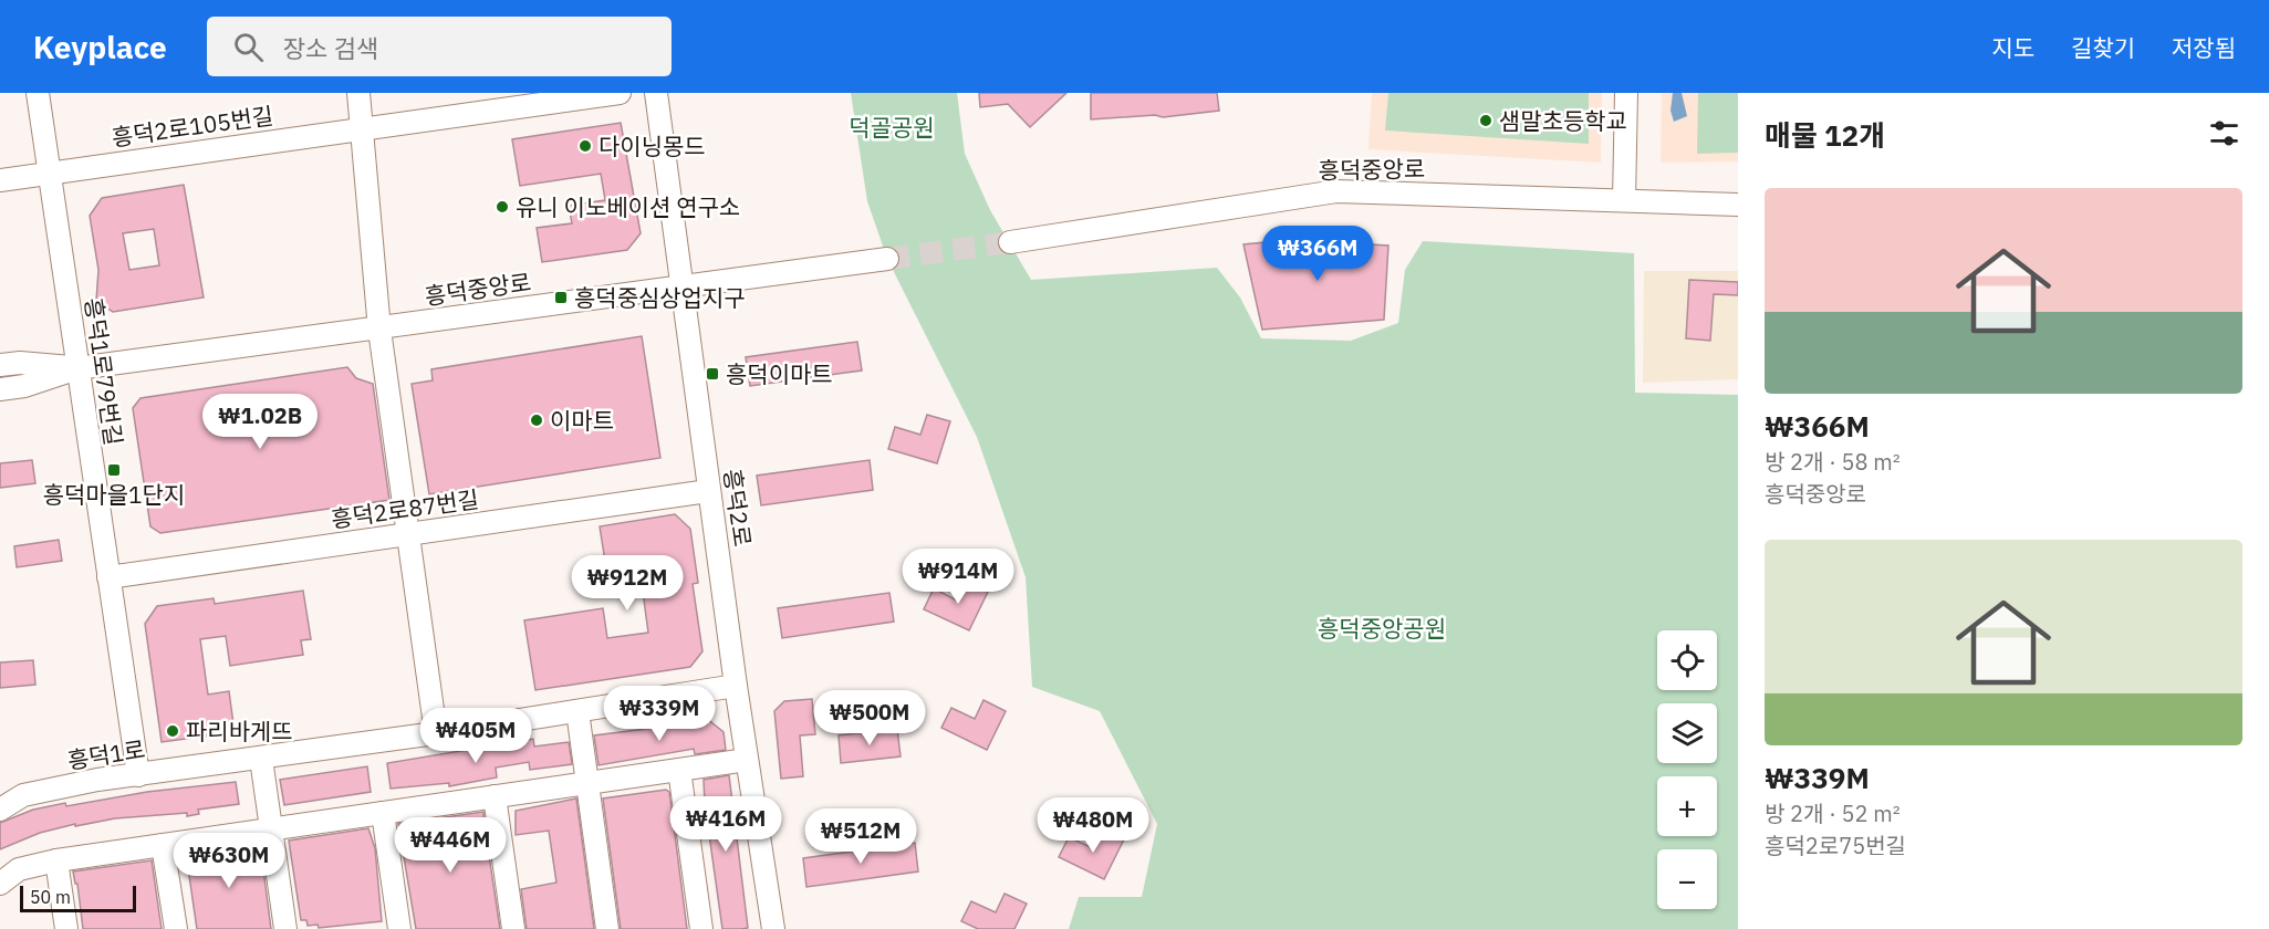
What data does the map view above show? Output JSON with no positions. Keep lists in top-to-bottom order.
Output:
{
  "streets": {
    "street": [
      "흥덕2로105번길",
      "흥덕중앙로",
      "흥덕1로79번길",
      "흥덕2로",
      "흥덕2로87번길",
      "흥덕1로"
    ]
  },
  "crossings": [
    ["흥덕2로105번길", "흥덕1로79번길"],
    ["흥덕중앙로", "흥덕1로79번길"],
    ["흥덕중앙로", "흥덕2로"],
    ["흥덕1로79번길", "흥덕2로87번길"],
    ["흥덕1로79번길", "흥덕1로"],
    ["흥덕2로", "흥덕2로87번길"],
    ["흥덕2로", "흥덕1로"]
  ],
  "parks": ["덕골공원", "흥덕중앙공원"],
  "places": {
    "other": [
      "샘말초등학교",
      "다이닝몽드",
      "유니 이노베이션 연구소",
      "이마트",
      "파리바게뜨"
    ],
    "transit": ["흥덕중심상업지구", "흥덕이마트", "흥덕마을1단지"]
  },
  "scale_bar": "50 m",
  "page": {
    "header": "Keyplace",
    "search": "장소 검색",
    "nav": ["지도", "길찾기", "저장됨"],
    "heading": "매물 12개",
    "list": [
      {
        "name": "₩366M",
        "note": "방 2개 · 58 m² · 흥덕중앙로"
      },
      {
        "name": "₩339M",
        "note": "방 2개 · 52 m² · 흥덕2로75번길"
      }
    ],
    "price": [
      "₩366M",
      "₩1.02B",
      "₩914M",
      "₩912M",
      "₩339M",
      "₩500M",
      "₩405M",
      "₩416M",
      "₩480M",
      "₩512M",
      "₩446M",
      "₩630M"
    ],
    "map_buttons": ["+", "−"],
    "scale": "50 m"
  }
}
